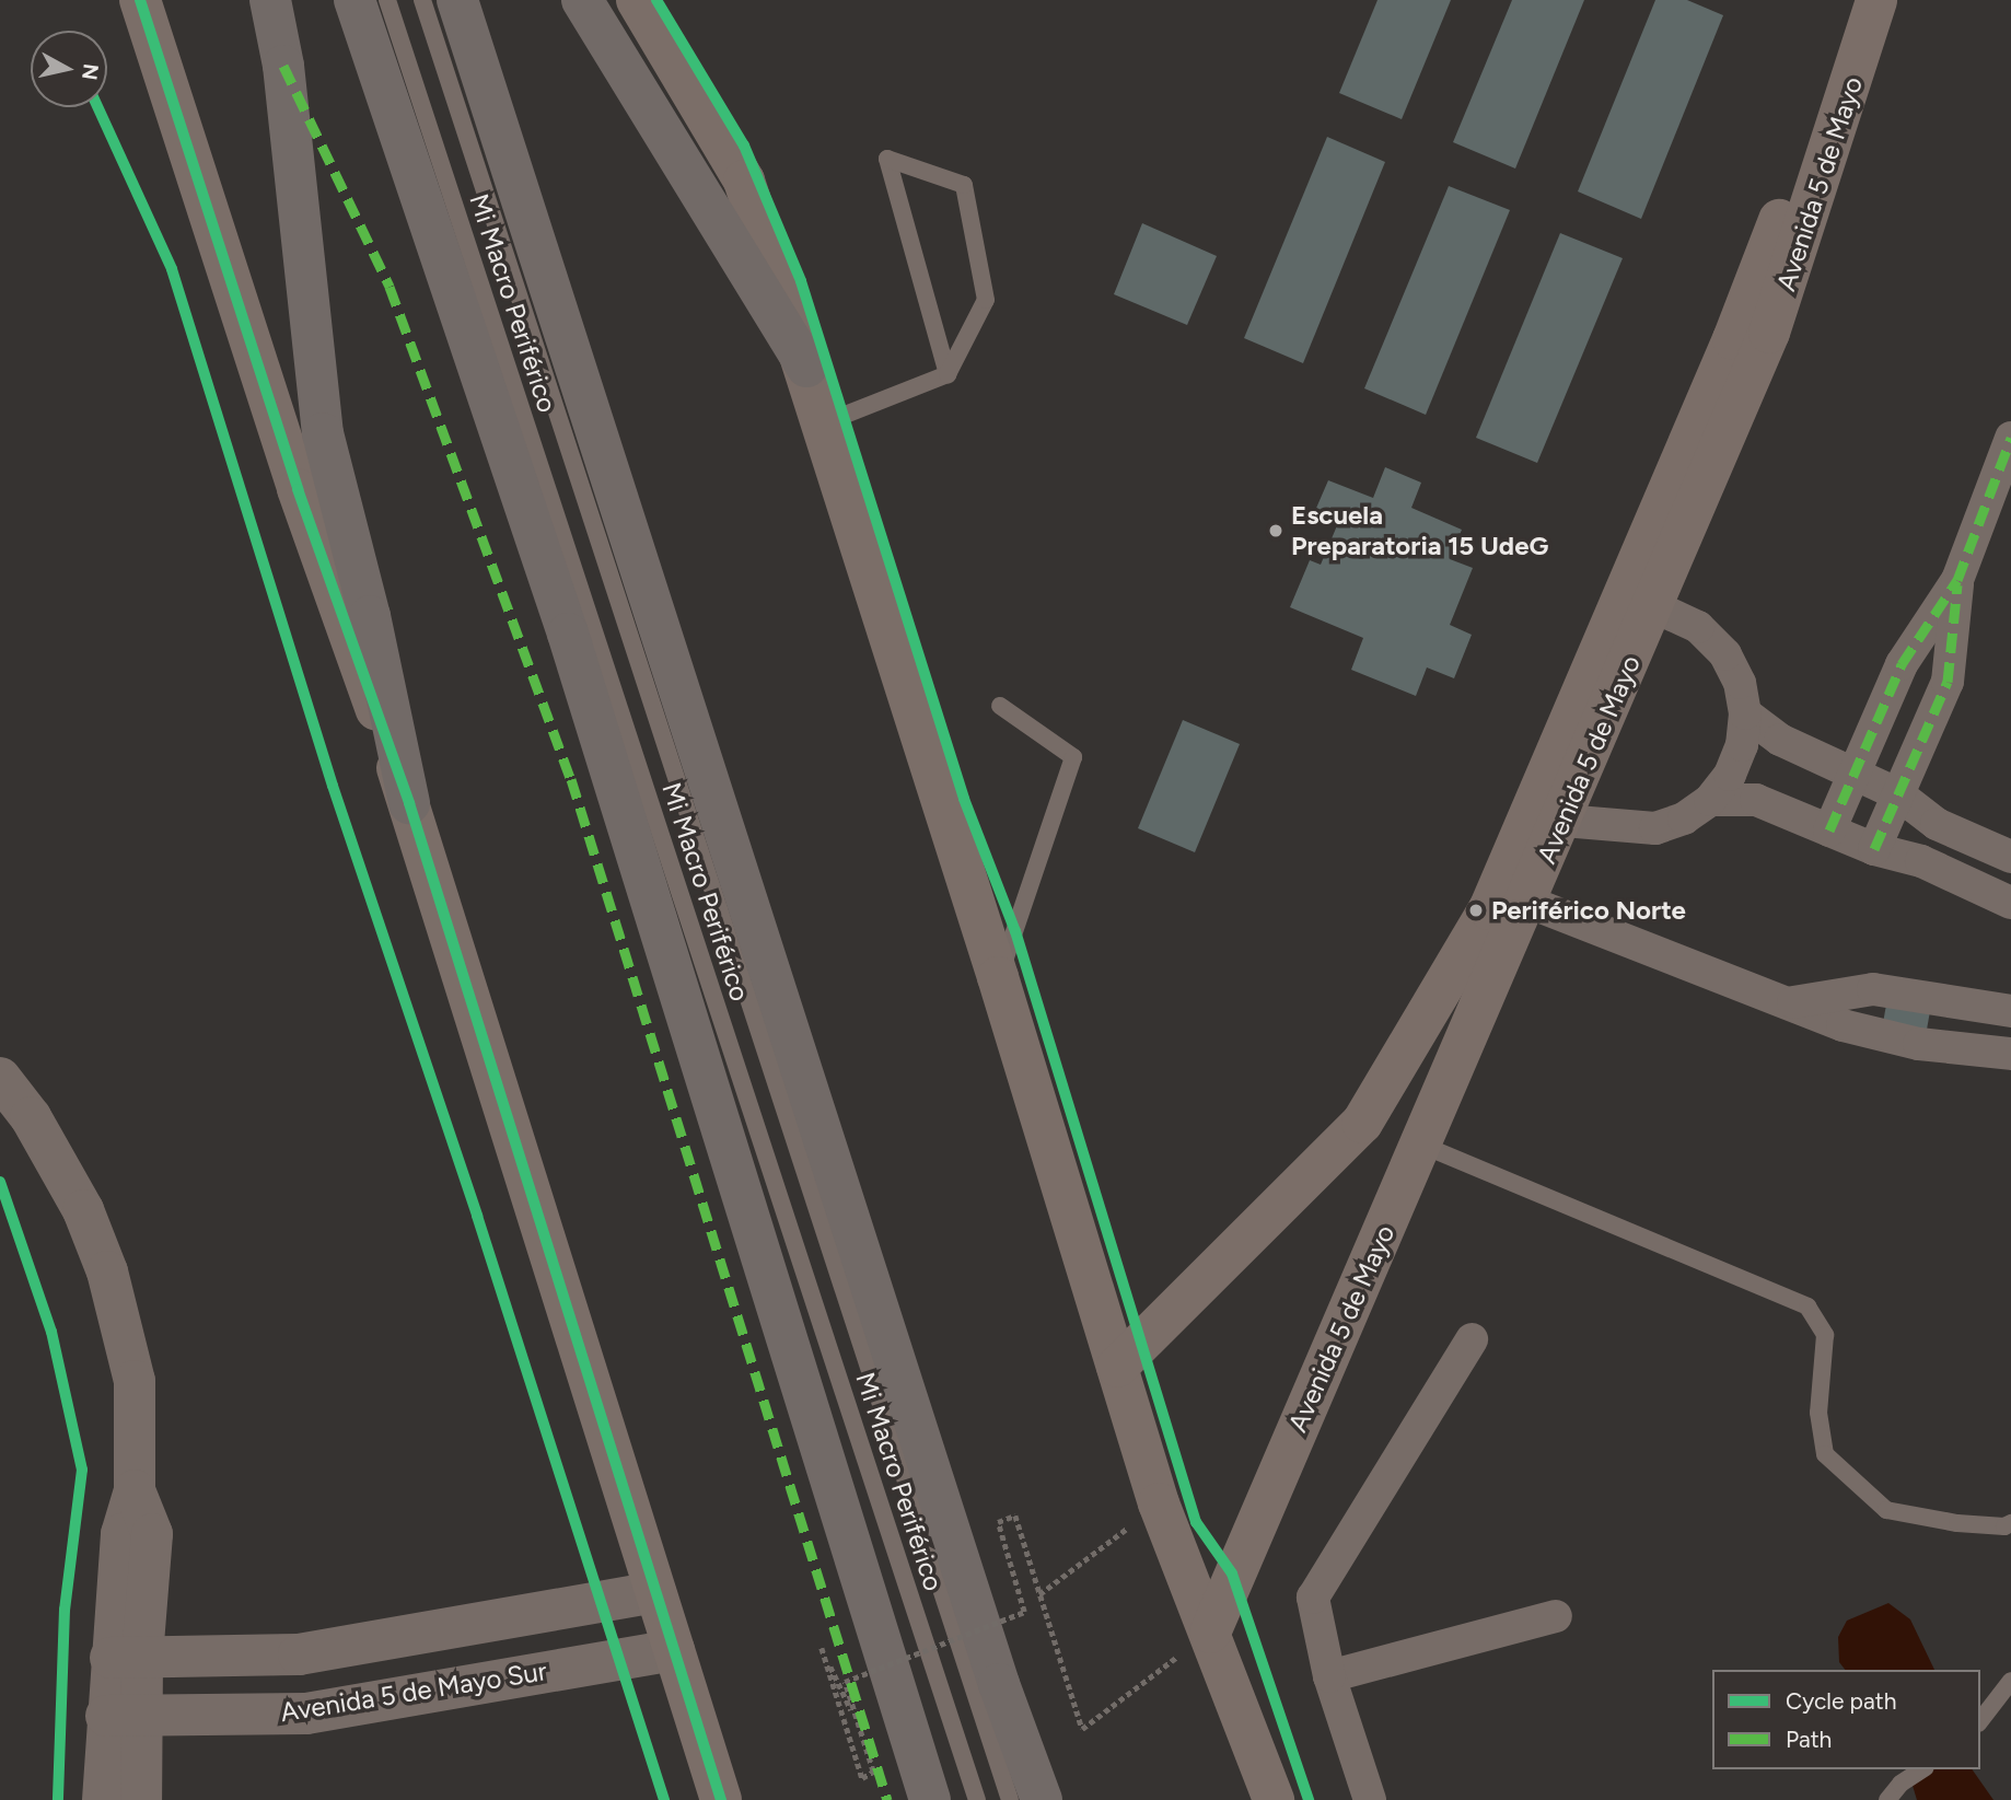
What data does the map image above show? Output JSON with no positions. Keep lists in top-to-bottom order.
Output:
{
  "streets": {
    "main road": ["Avenida 5 de Mayo"],
    "street": ["Avenida 5 de Mayo Sur"],
    "lane": ["Mi Macro Periférico"]
  },
  "places": ["Escuela Preparatoria 15 UdeG", "Periférico Norte"],
  "legend": ["Cycle path", "Path"],
  "north": "right"
}
